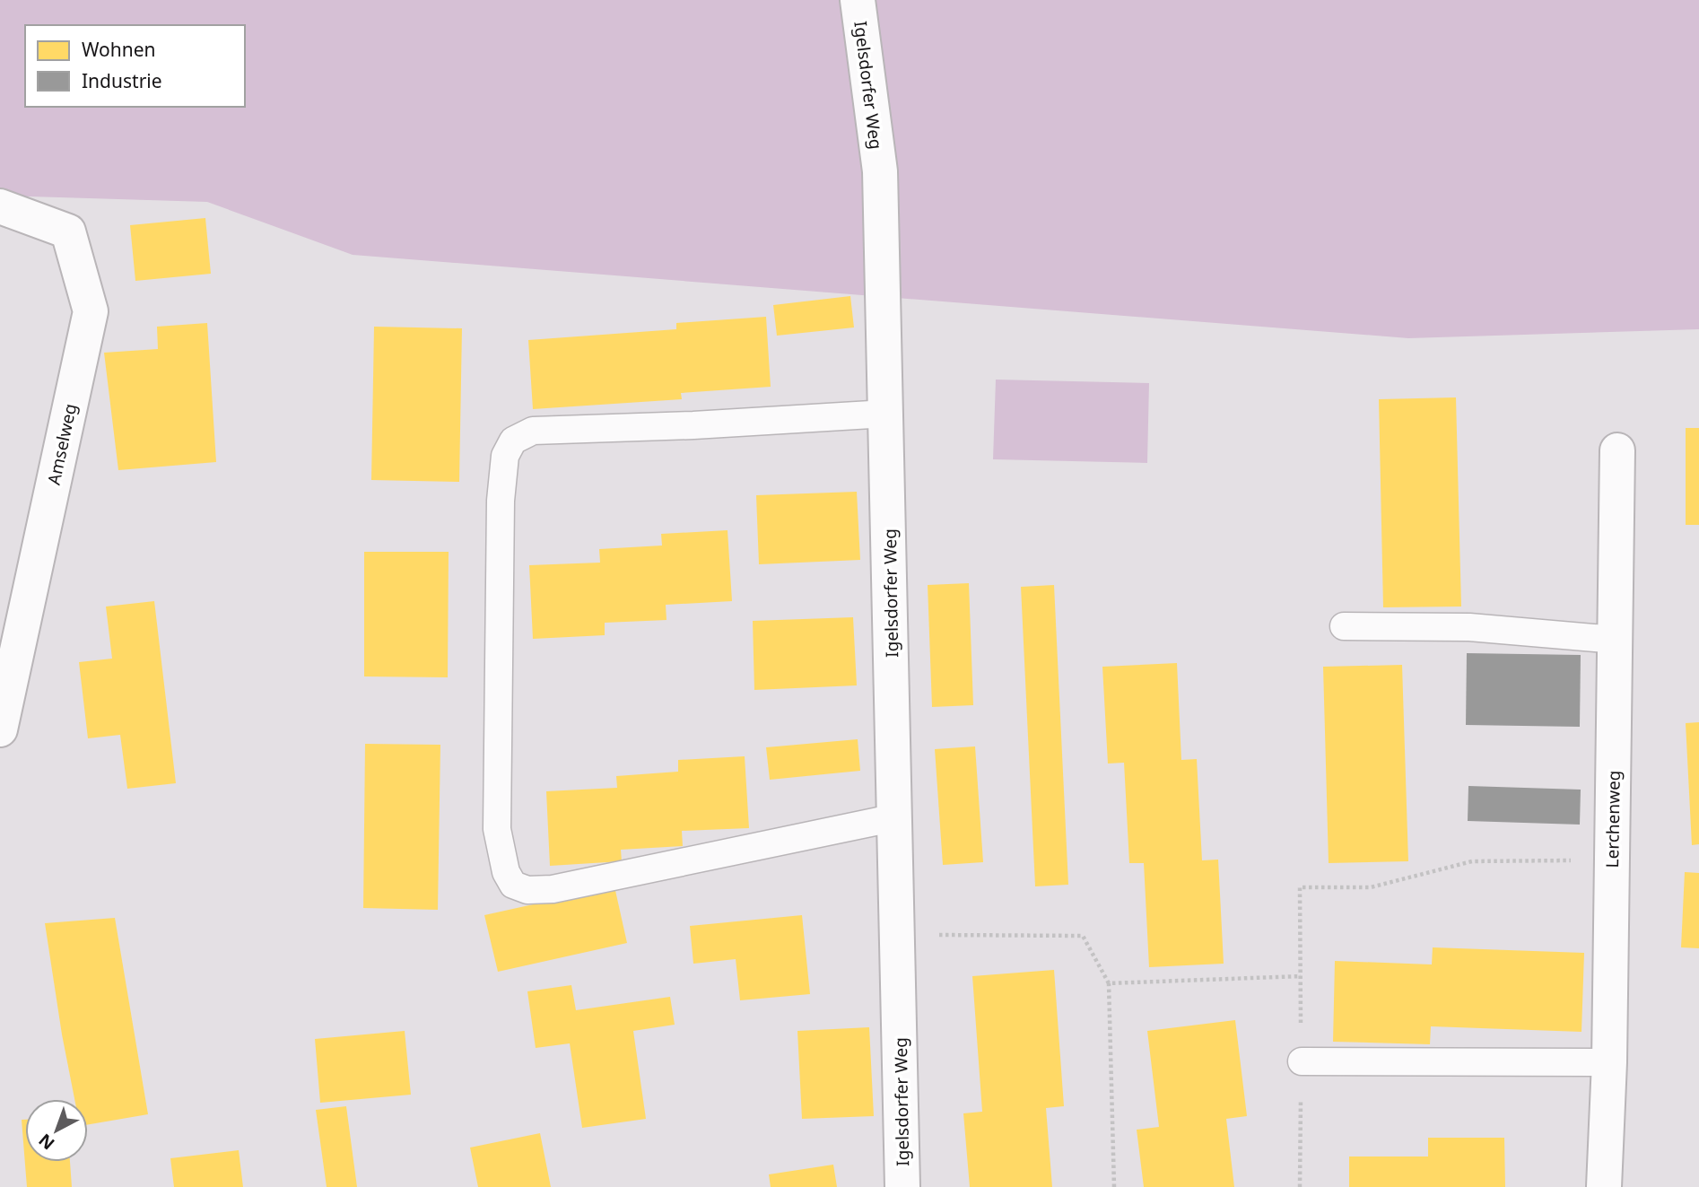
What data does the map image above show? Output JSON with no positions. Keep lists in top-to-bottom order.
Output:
{
  "streets": {
    "street": ["Igelsdorfer Weg", "Amselweg", "Lerchenweg"]
  },
  "legend": ["Wohnen", "Industrie"],
  "north": "bottom left"
}
